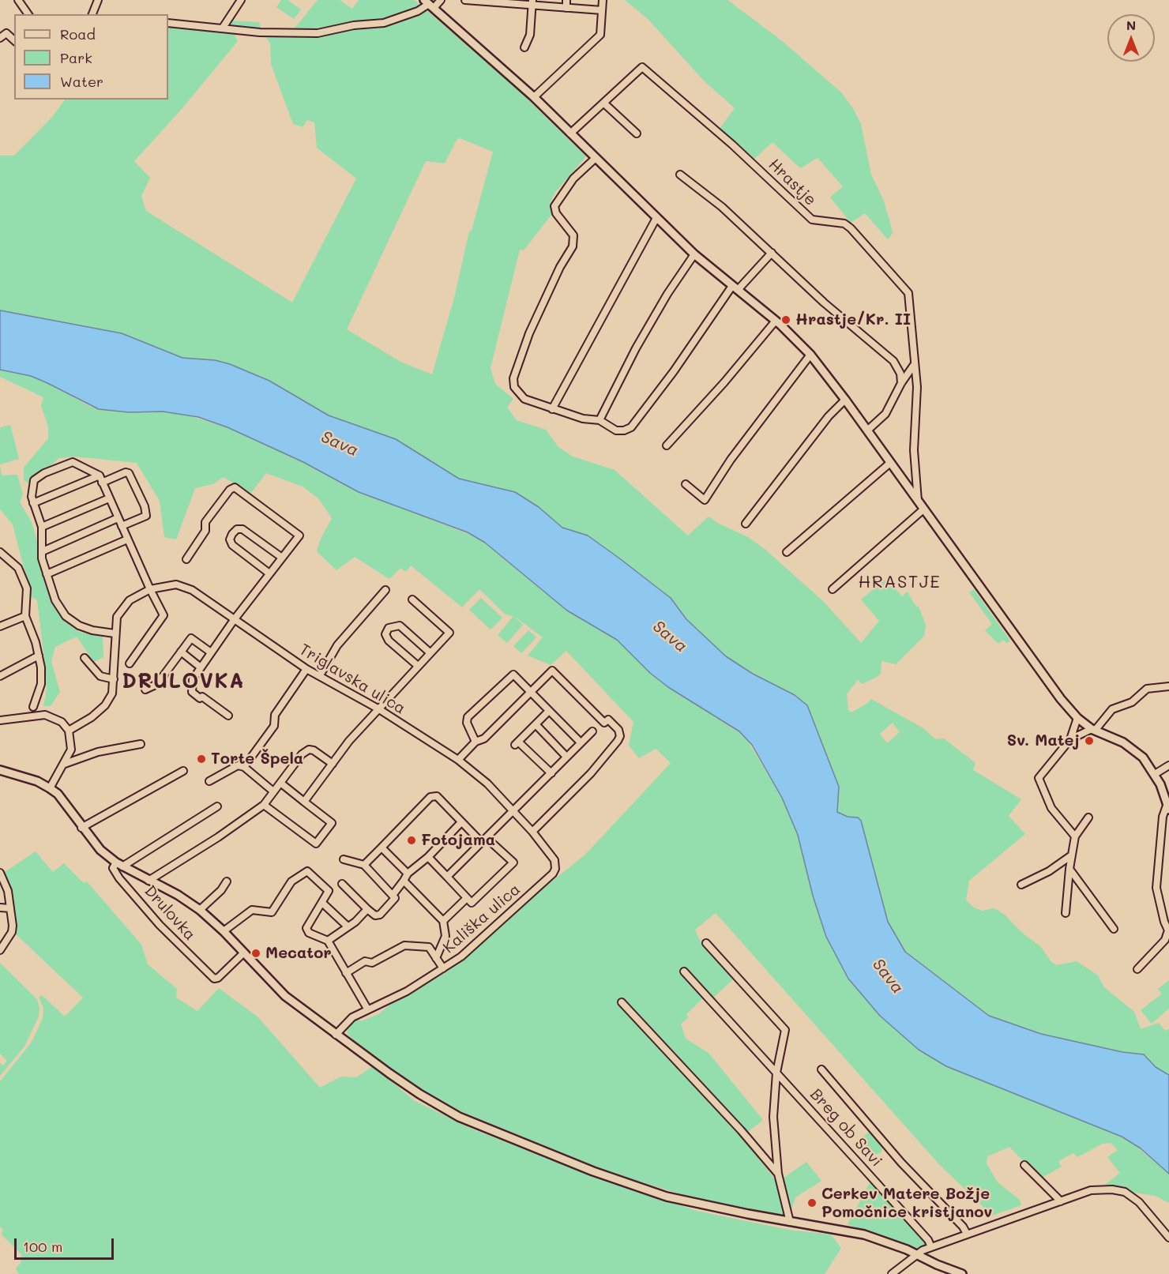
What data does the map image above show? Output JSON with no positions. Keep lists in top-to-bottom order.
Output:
{
  "streets": {
    "street": [
      "Hrastje",
      "Triglavska ulica",
      "Drulovka",
      "Kališka ulica",
      "Breg ob Savi"
    ]
  },
  "crossings": [
    ["Triglavska ulica", "Kališka ulica"],
    ["Drulovka", "Kališka ulica"]
  ],
  "districts": ["HRASTJE", "DRULOVKA"],
  "water": ["Sava"],
  "places": [
    "Hrastje/Kr. II",
    "Sv. Matej",
    "Torte Špela",
    "Fotojama",
    "Mecator",
    "Cerkev Matere Božje Pomočnice kristjanov"
  ],
  "legend": ["Road", "Park", "Water"],
  "scale_bar": "100 m",
  "north": "top"
}
